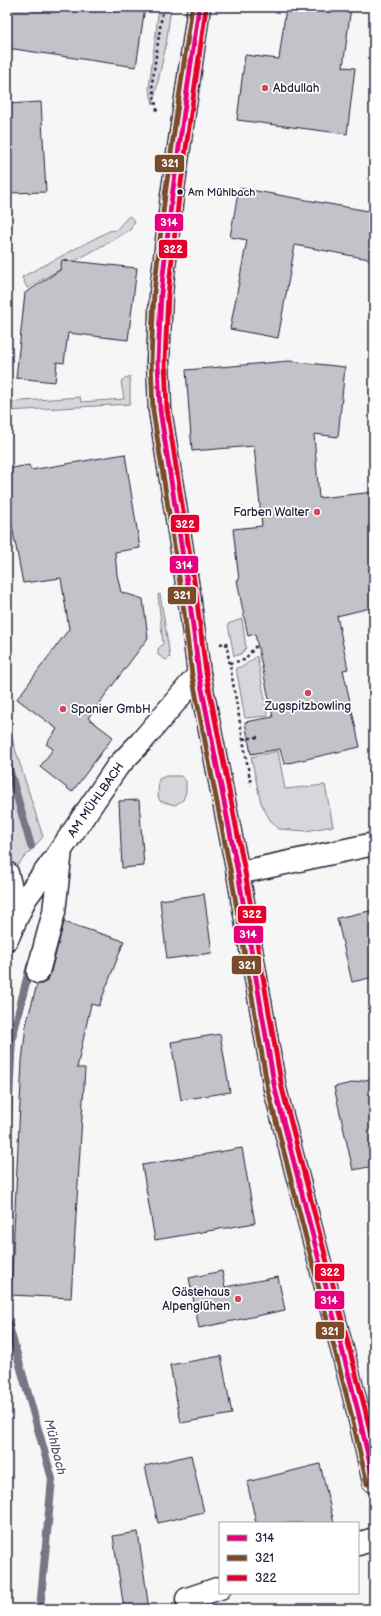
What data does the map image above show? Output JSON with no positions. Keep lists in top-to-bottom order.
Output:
{
  "streets": {
    "main road": ["AM MÜHLBACH"]
  },
  "water": ["Mühlbach"],
  "places": [
    "Abdullah",
    "Am Mühlbach",
    "Farben Walter",
    "Zugspitzbowling",
    "Spanier GmbH",
    "Gästehaus Alpenglühen"
  ],
  "lines": ["transit line 314", "transit line 321", "transit line 322"],
  "legend": ["314", "321", "322"]
}
